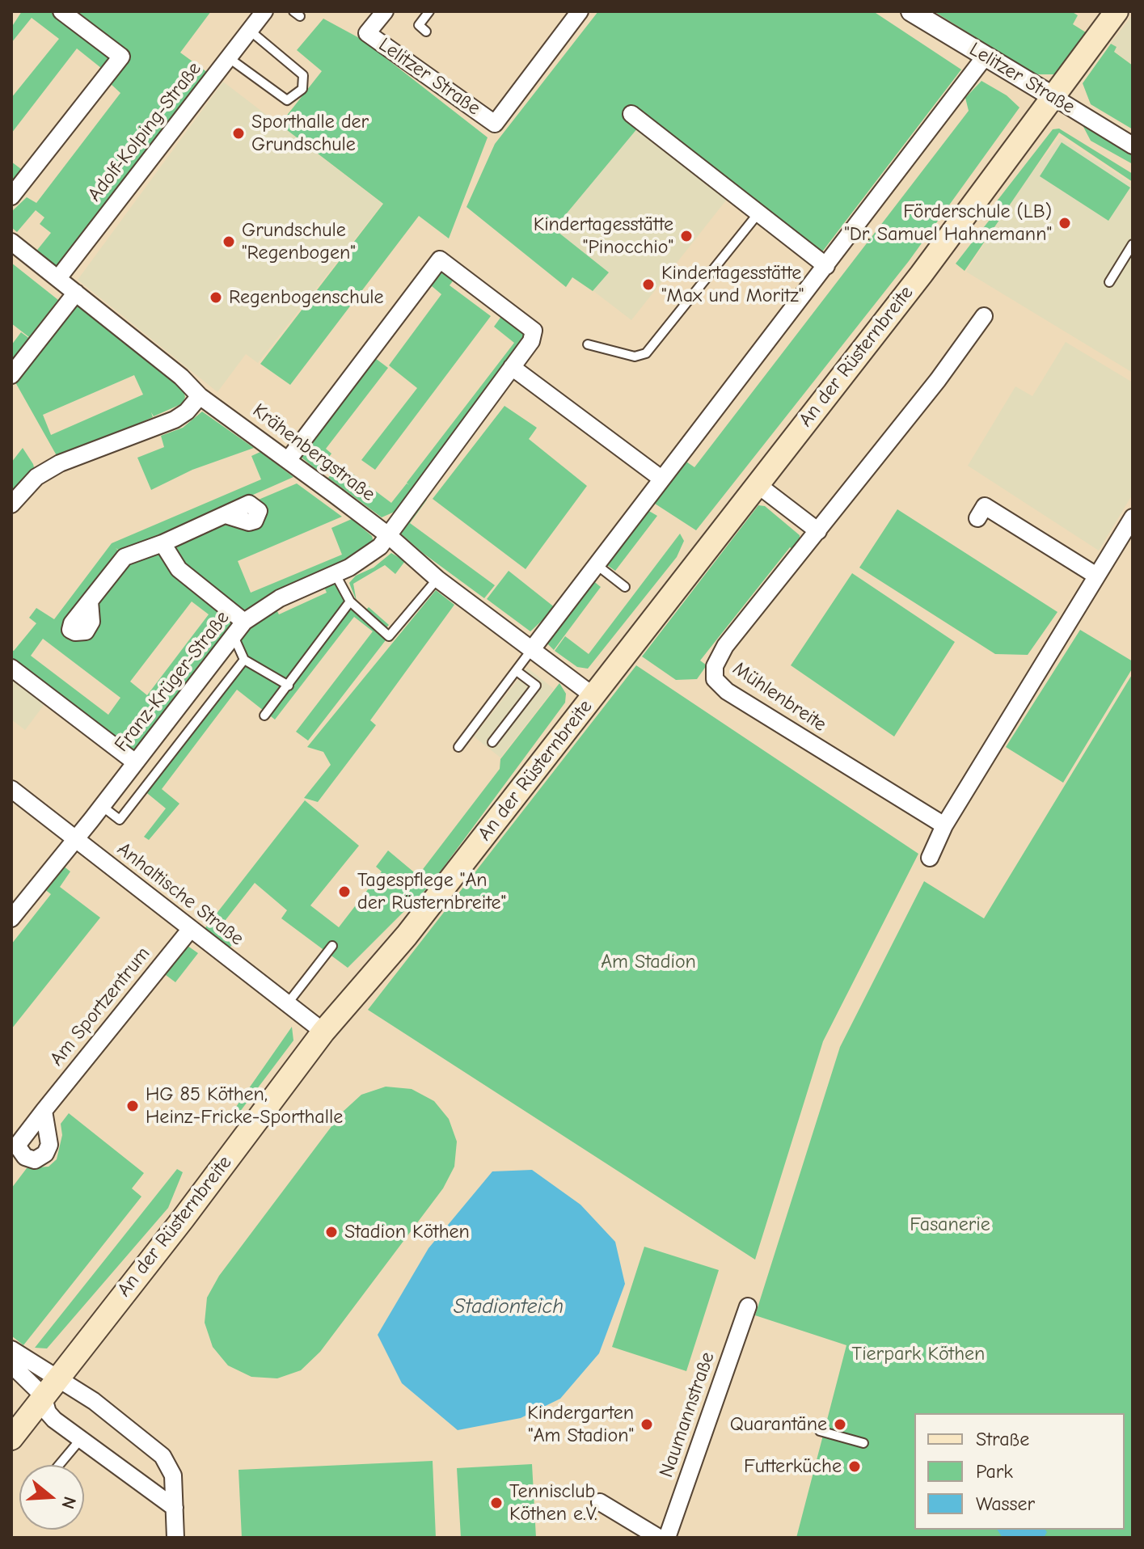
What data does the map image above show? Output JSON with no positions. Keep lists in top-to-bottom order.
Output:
{
  "streets": {
    "main road": ["An der Rüsternbreite"],
    "street": [
      "Lelitzer Straße",
      "Adolf-Kolping-Straße",
      "Krähenbergstraße",
      "Franz-Krüger-Straße",
      "Mühlenbreite",
      "Anhaltische Straße",
      "Am Sportzentrum",
      "Naumannstraße"
    ]
  },
  "crossings": [
    ["Lelitzer Straße", "An der Rüsternbreite"],
    ["Adolf-Kolping-Straße", "Krähenbergstraße"],
    ["An der Rüsternbreite", "Krähenbergstraße"],
    ["An der Rüsternbreite", "Anhaltische Straße"],
    ["Krähenbergstraße", "Franz-Krüger-Straße"],
    ["Franz-Krüger-Straße", "Anhaltische Straße"],
    ["Anhaltische Straße", "Am Sportzentrum"]
  ],
  "water": ["Stadionteich"],
  "parks": ["Am Stadion", "Fasanerie", "Tierpark Köthen"],
  "places": [
    "Sporthalle der Grundschule",
    "Förderschule (LB) \"Dr. Samuel Hahnemann\"",
    "Kindertagesstätte \"Pinocchio\"",
    "Grundschule \"Regenbogen\"",
    "Kindertagesstätte \"Max und Moritz\"",
    "Regenbogenschule",
    "Tagespflege \"An der Rüsternbreite\"",
    "HG 85 Köthen, Heinz-Fricke-Sporthalle",
    "Stadion Köthen",
    "Kindergarten \"Am Stadion\"",
    "Quarantäne",
    "Futterküche",
    "Tennisclub Köthen e.V."
  ],
  "legend": ["Straße", "Park", "Wasser"],
  "north": "right"
}
